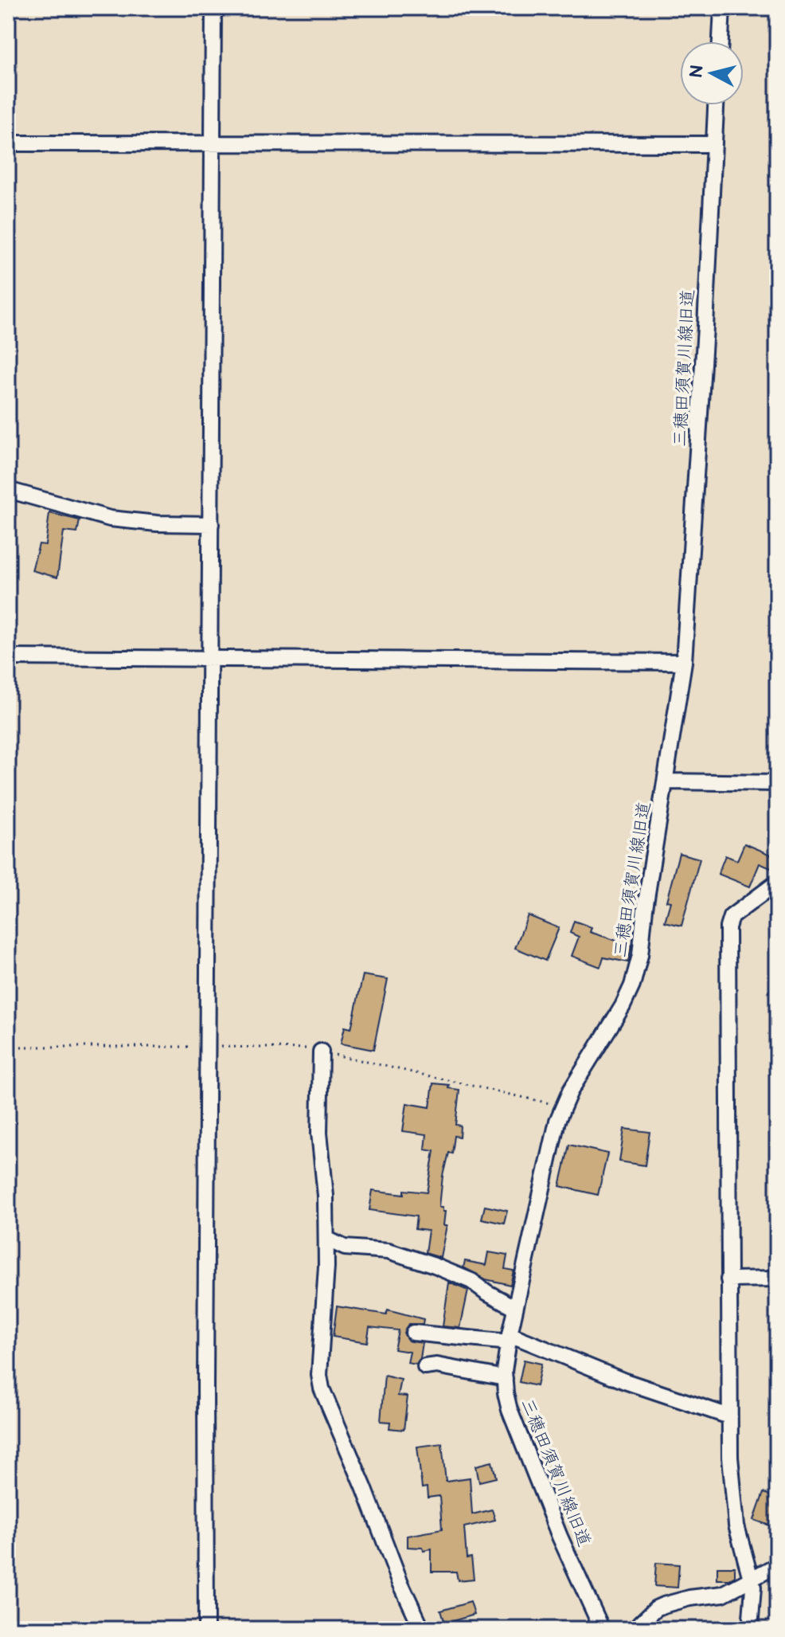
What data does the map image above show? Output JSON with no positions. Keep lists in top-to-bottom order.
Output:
{
  "streets": {
    "street": ["三穂田須賀川線旧道"]
  },
  "north": "left"
}
